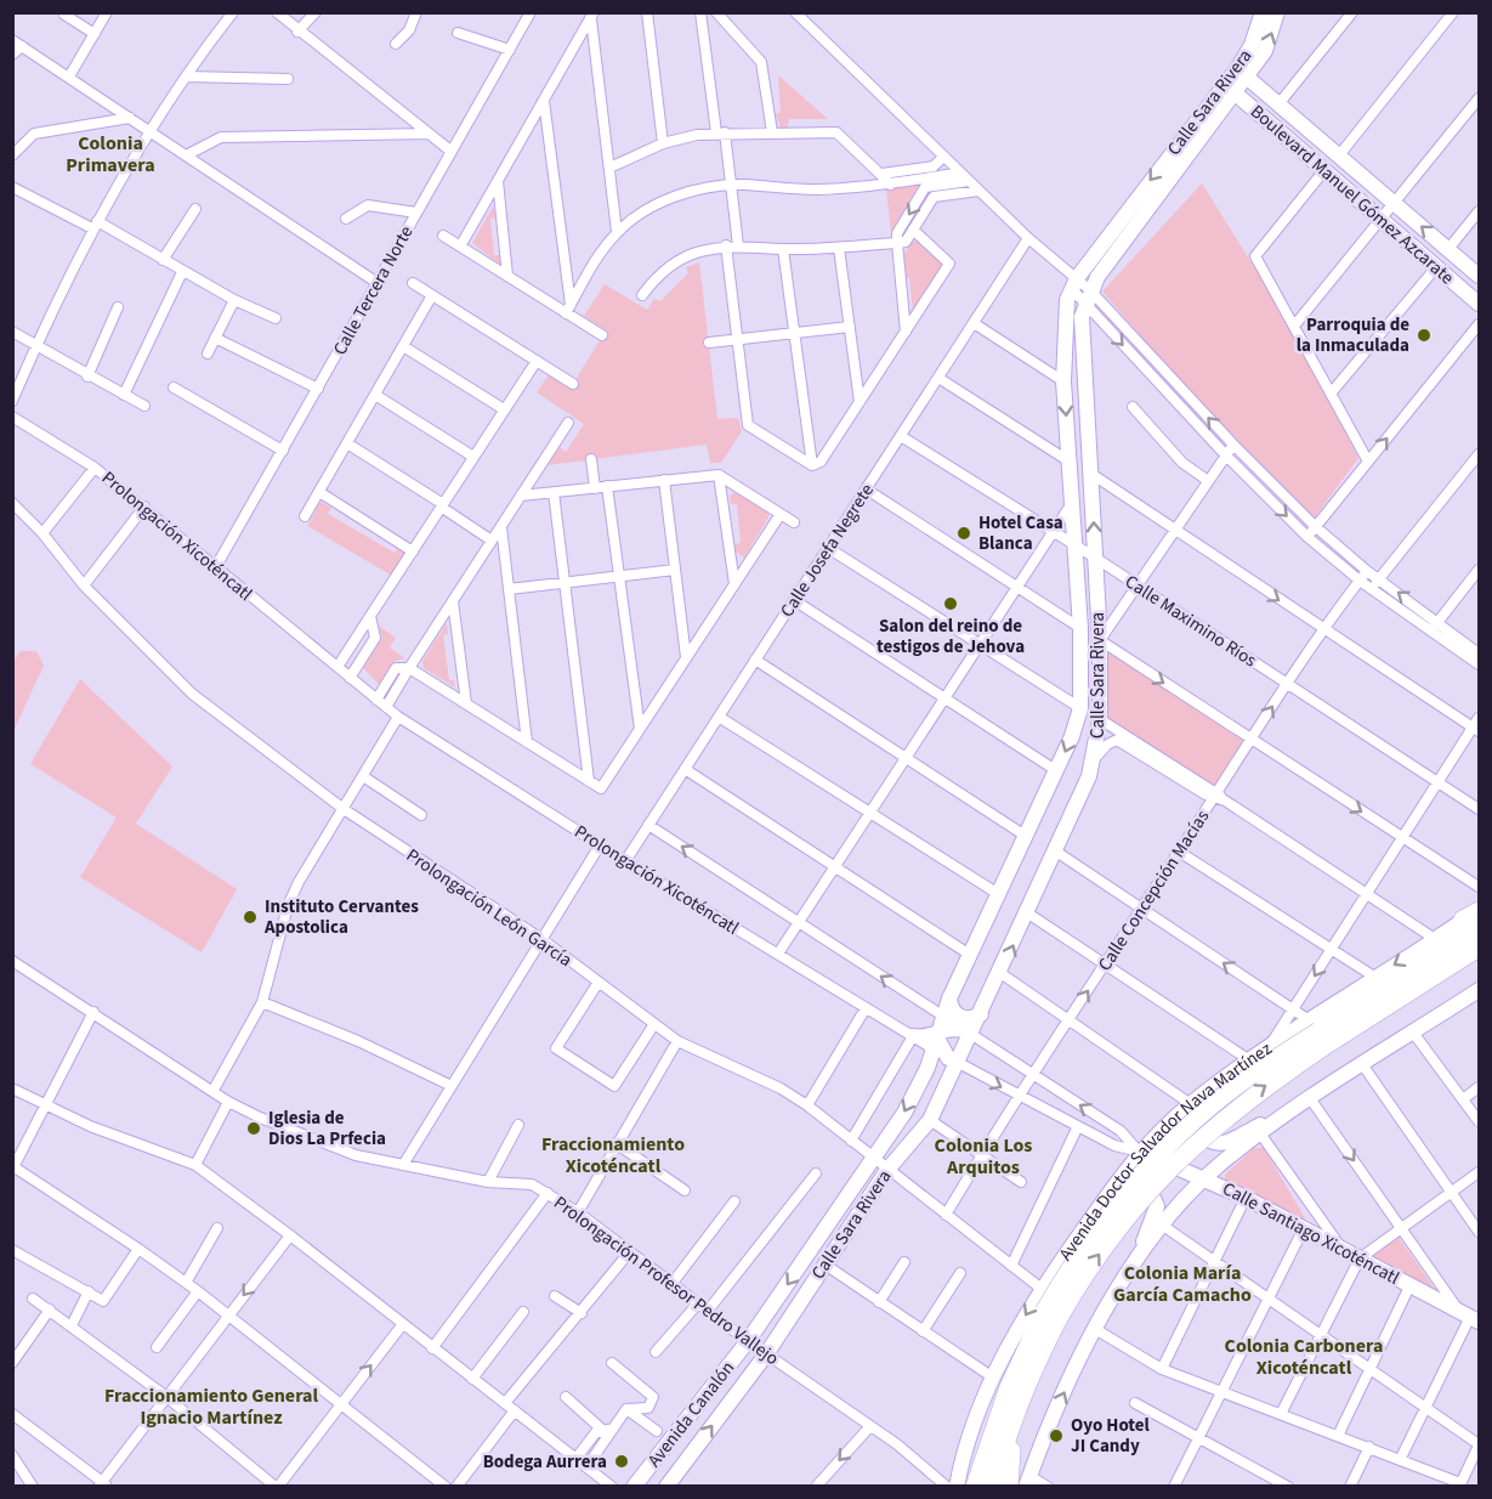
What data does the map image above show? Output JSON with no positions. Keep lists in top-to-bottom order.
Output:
{
  "streets": {
    "highway": ["Avenida Doctor Salvador Nava Martínez"],
    "street": [
      "Calle Sara Rivera",
      "Boulevard Manuel Gómez Azcarate",
      "Calle Tercera Norte",
      "Prolongación Xicoténcatl",
      "Calle Josefa Negrete",
      "Calle Maximino Ríos",
      "Calle Concepción Macías",
      "Prolongación León García",
      "Calle Santiago Xicoténcatl",
      "Prolongación Profesor Pedro Vallejo",
      "Avenida Canalón"
    ]
  },
  "crossings": [
    ["Calle Sara Rivera", "Boulevard Manuel Gómez Azcarate"],
    ["Calle Sara Rivera", "Calle Maximino Ríos"],
    ["Calle Sara Rivera", "Prolongación León García"],
    ["Calle Sara Rivera", "Prolongación Profesor Pedro Vallejo"],
    ["Calle Sara Rivera", "Avenida Canalón"],
    ["Calle Tercera Norte", "Prolongación Xicoténcatl"],
    ["Prolongación Xicoténcatl", "Calle Josefa Negrete"],
    ["Calle Josefa Negrete", "Calle Maximino Ríos"],
    ["Calle Maximino Ríos", "Calle Concepción Macías"],
    ["Calle Concepción Macías", "Prolongación León García"],
    ["Prolongación León García", "Avenida Doctor Salvador Nava Martínez"],
    ["Avenida Doctor Salvador Nava Martínez", "Calle Santiago Xicoténcatl"],
    ["Prolongación Profesor Pedro Vallejo", "Avenida Canalón"]
  ],
  "districts": [
    "Colonia Primavera",
    "Fraccionamiento Xicoténcatl",
    "Colonia Los Arquitos",
    "Colonia María García Camacho",
    "Colonia Carbonera Xicoténcatl",
    "Fraccionamiento General Ignacio Martínez"
  ],
  "places": [
    "Parroquia de la Inmaculada",
    "Hotel Casa Blanca",
    "Salon del reino de testigos de Jehova",
    "Instituto Cervantes Apostolica",
    "Iglesia de Dios La Prfecia",
    "Oyo Hotel JI Candy",
    "Bodega Aurrera"
  ]
}
